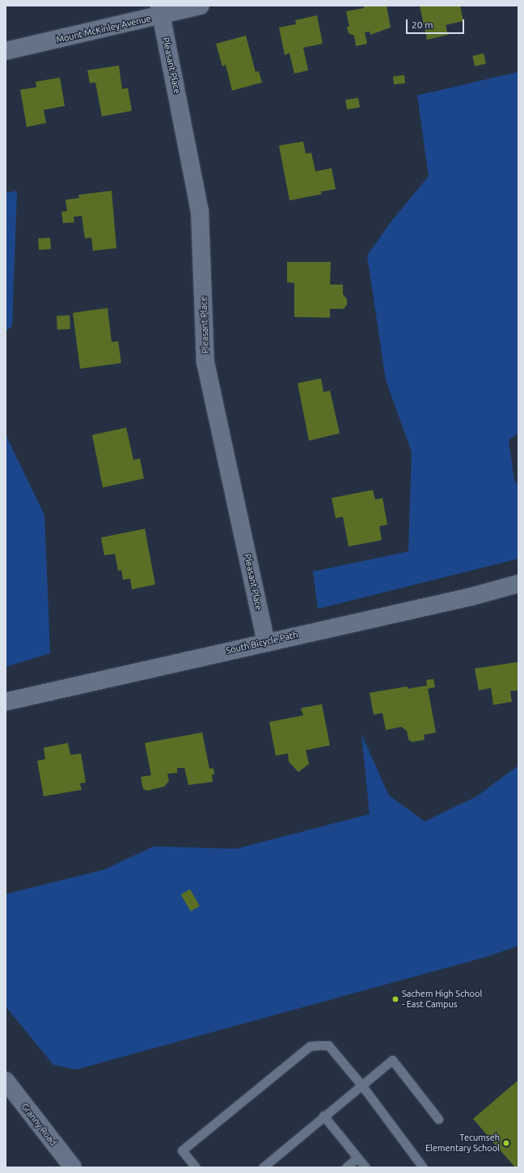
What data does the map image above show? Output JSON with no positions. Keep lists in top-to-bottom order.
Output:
{
  "streets": {
    "street": [
      "Mount McKinley Avenue",
      "Pleasant Place",
      "South Bicycle Path",
      "Granny Road"
    ]
  },
  "crossings": [
    ["Mount McKinley Avenue", "Pleasant Place"],
    ["Pleasant Place", "South Bicycle Path"]
  ],
  "places": ["Sachem High School - East Campus", "Tecumseh Elementary School"],
  "scale_bar": "20 m"
}
